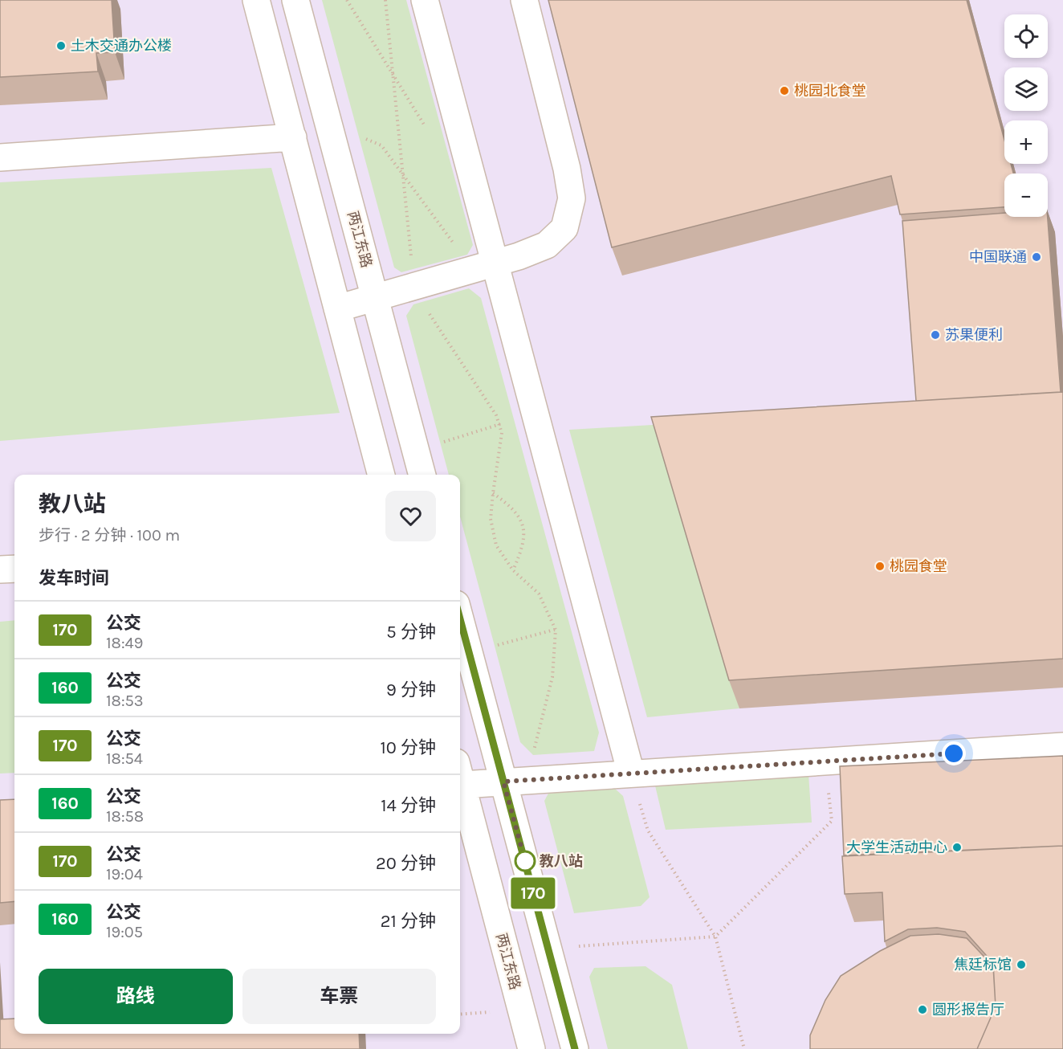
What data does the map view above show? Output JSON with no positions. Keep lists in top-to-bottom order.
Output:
{
  "streets": {
    "street": ["两江东路"]
  },
  "places": [
    "土木交通办公楼",
    "桃园北食堂",
    "中国联通",
    "苏果便利",
    "桃园食堂",
    "大学生活动中心",
    "教八站",
    "焦廷标馆",
    "圆形报告厅"
  ],
  "lines": ["bus line 170"],
  "page": {
    "on_map": "170",
    "map_buttons": ["+", "−"],
    "heading": [
      ["教八站", "步行 · 2 分钟 · 100 m"],
      "发车时间"
    ],
    "list": [
      {
        "mark": "170",
        "name": "公交",
        "note": "18:49",
        "value": "5 分钟"
      },
      {
        "mark": "160",
        "name": "公交",
        "note": "18:53",
        "value": "9 分钟"
      },
      {
        "mark": "170",
        "name": "公交",
        "note": "18:54",
        "value": "10 分钟"
      },
      {
        "mark": "160",
        "name": "公交",
        "note": "18:58",
        "value": "14 分钟"
      },
      {
        "mark": "170",
        "name": "公交",
        "note": "19:04",
        "value": "20 分钟"
      },
      {
        "mark": "160",
        "name": "公交",
        "note": "19:05",
        "value": "21 分钟"
      }
    ],
    "buttons": ["路线", "车票"]
  }
}
